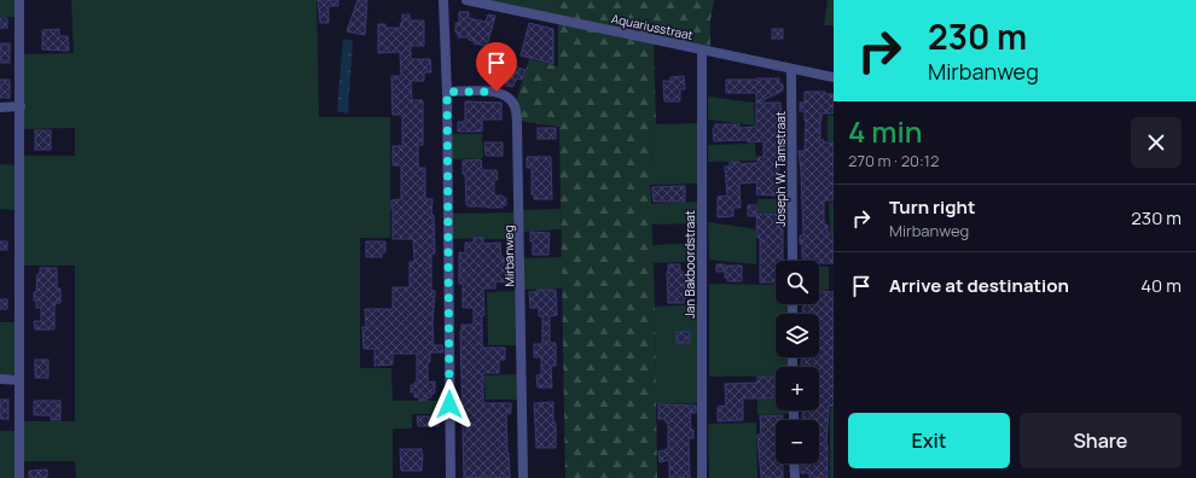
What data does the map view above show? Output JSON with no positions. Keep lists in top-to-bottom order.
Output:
{
  "streets": {
    "street": [
      "Aquariusstraat",
      "Joseph W. Tamstraat",
      "Mirbanweg",
      "Jan Bakboordstraat"
    ]
  },
  "crossings": [
    ["Aquariusstraat", "Joseph W. Tamstraat"],
    ["Aquariusstraat", "Jan Bakboordstraat"]
  ],
  "page": {
    "turn": ["230 m", "Mirbanweg"],
    "heading": ["4 min", "270 m · 20:12"],
    "list": [
      {
        "name": "Turn right",
        "note": "Mirbanweg",
        "value": "230 m"
      },
      {
        "name": "Arrive at destination",
        "value": "40 m"
      }
    ],
    "map_buttons": ["+", "−"],
    "buttons": ["Exit", "Share"]
  }
}
